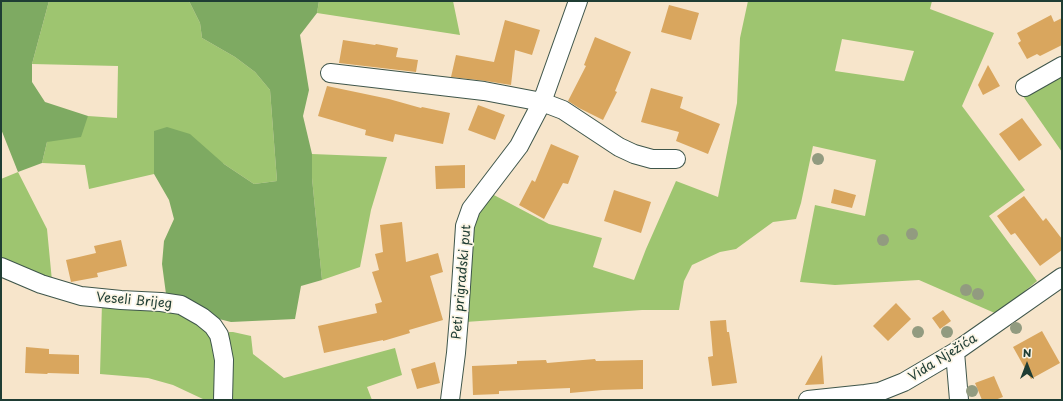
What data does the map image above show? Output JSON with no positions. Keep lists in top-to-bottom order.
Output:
{
  "streets": {
    "street": ["Peti prigradski put", "Veseli Brijeg", "Vida Nježića"]
  },
  "north": "top"
}
